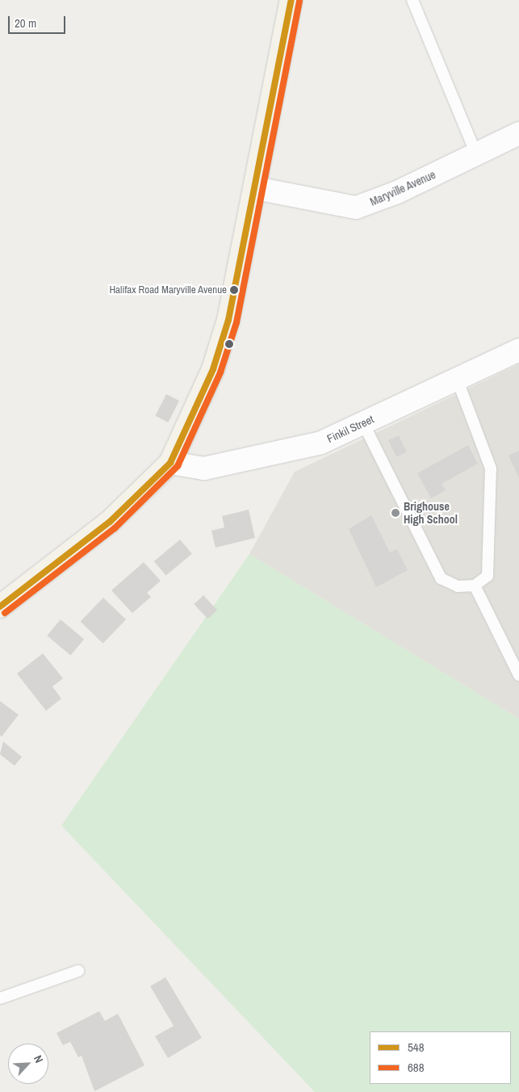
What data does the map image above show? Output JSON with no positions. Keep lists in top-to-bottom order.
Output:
{
  "streets": {
    "street": ["Maryville Avenue", "Finkil Street"]
  },
  "places": ["Halifax Road Maryville Avenue", "Brighouse High School"],
  "lines": ["transit line 548", "transit line 688"],
  "legend": ["548", "688"],
  "scale_bar": "20 m",
  "north": "top right"
}
